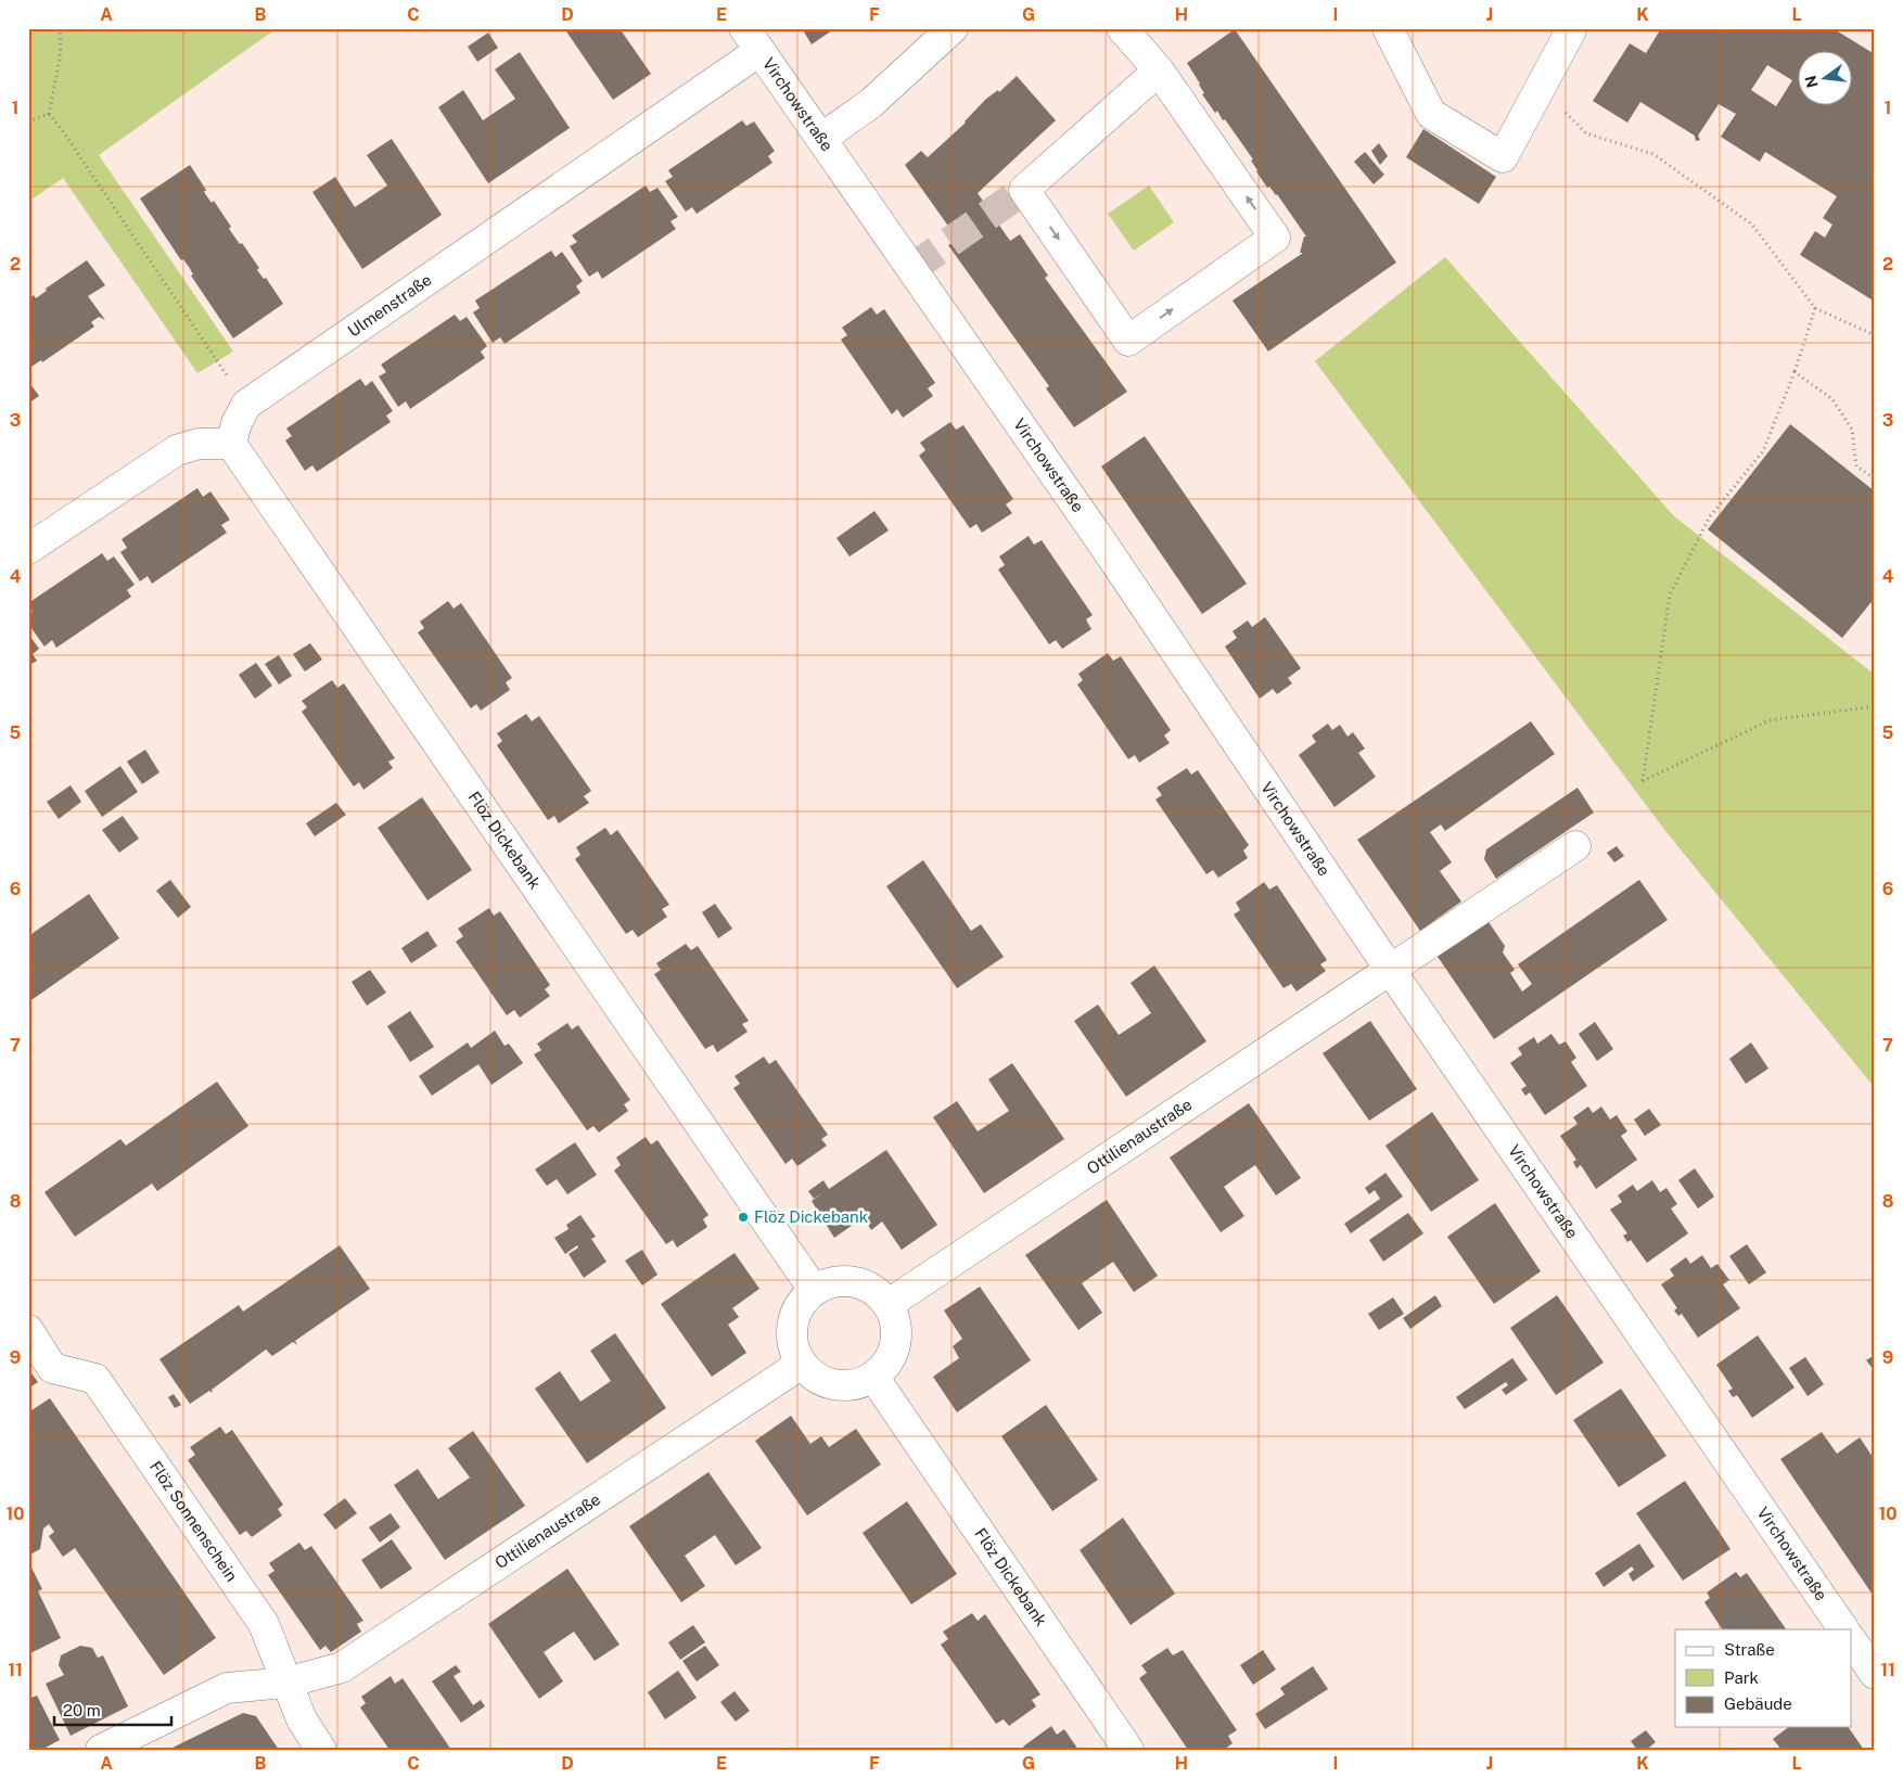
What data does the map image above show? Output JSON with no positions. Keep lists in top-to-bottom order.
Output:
{
  "streets": {
    "street": [
      "Virchowstraße",
      "Ulmenstraße",
      "Flöz Dickebank",
      "Ottilienaustraße",
      "Flöz Sonnenschein"
    ]
  },
  "crossings": [
    ["Virchowstraße", "Ulmenstraße"],
    ["Virchowstraße", "Ottilienaustraße"],
    ["Flöz Dickebank", "Ottilienaustraße"],
    ["Ottilienaustraße", "Flöz Sonnenschein"]
  ],
  "places": ["Flöz Dickebank"],
  "legend": ["Straße", "Park", "Gebäude"],
  "scale_bar": "20 m",
  "north": "left",
  "grid": {
    "columns": [
      "A",
      "B",
      "C",
      "D",
      "E",
      "F",
      "G",
      "H",
      "I",
      "J",
      "K",
      "L"
    ],
    "rows": [
      "1",
      "2",
      "3",
      "4",
      "5",
      "6",
      "7",
      "8",
      "9",
      "10",
      "11"
    ]
  }
}
